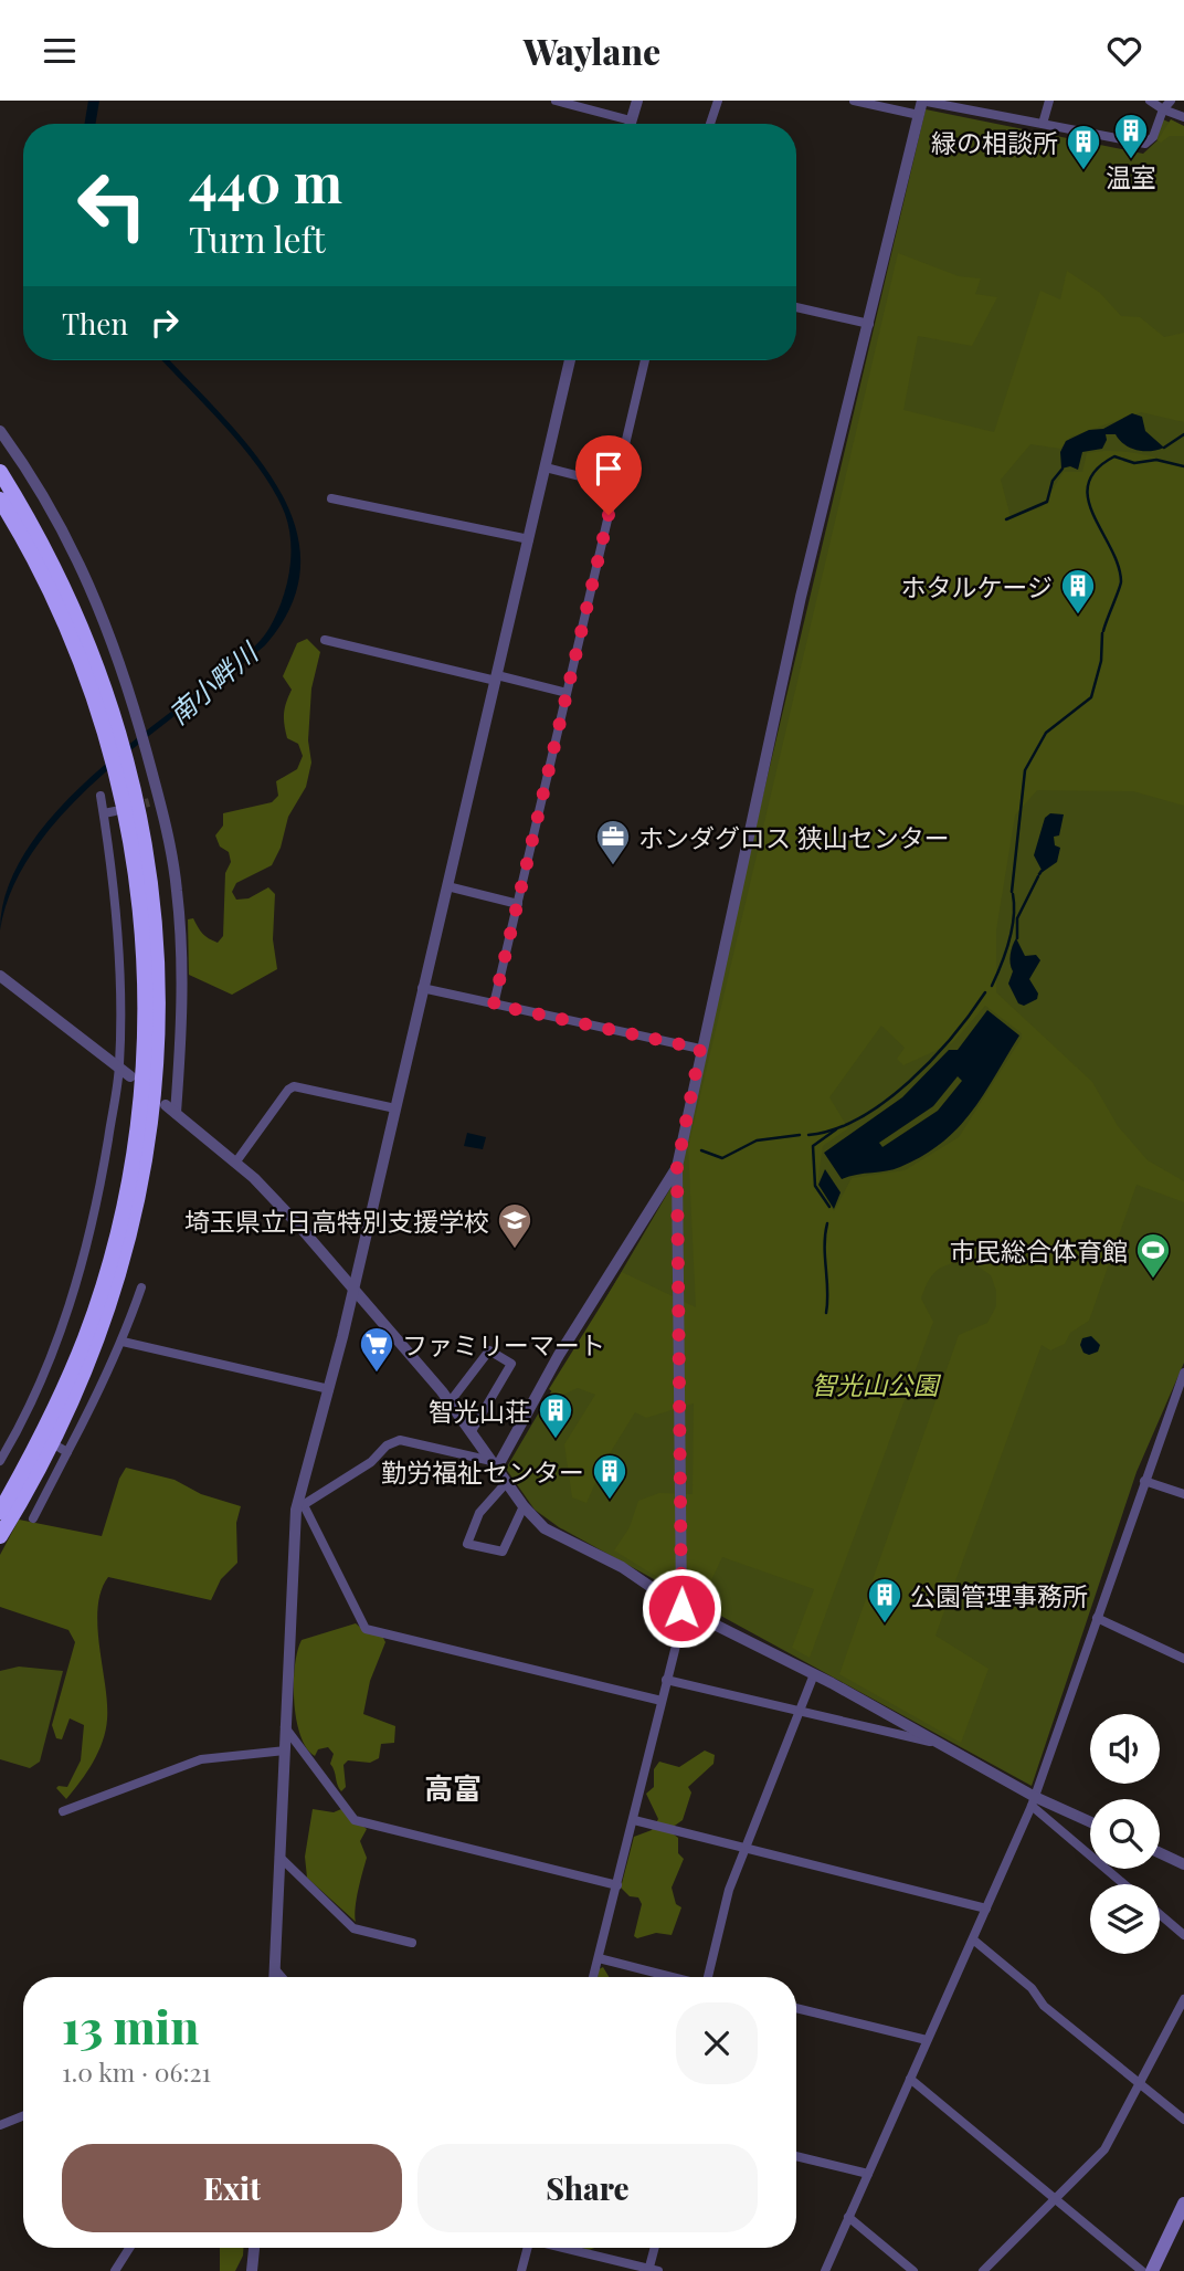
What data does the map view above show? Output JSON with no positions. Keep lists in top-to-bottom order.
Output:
{
  "districts": ["高富"],
  "water": ["南小畔川"],
  "parks": ["智光山公園"],
  "places": {
    "building": [
      "温室",
      "緑の相談所",
      "ホタルケージ",
      "智光山荘",
      "勤労福祉センター",
      "公園管理事務所"
    ],
    "office": ["ホンダグロス 狭山センター"],
    "school or university": ["埼玉県立日高特別支援学校"],
    "sports": ["市民総合体育館"],
    "supermarket": ["ファミリーマート"]
  },
  "page": {
    "header": "Waylane",
    "turn": ["440 m", "Turn left"],
    "then": "Then",
    "heading": ["13 min", "1.0 km · 06:21"],
    "buttons": ["Exit", "Share"]
  }
}
